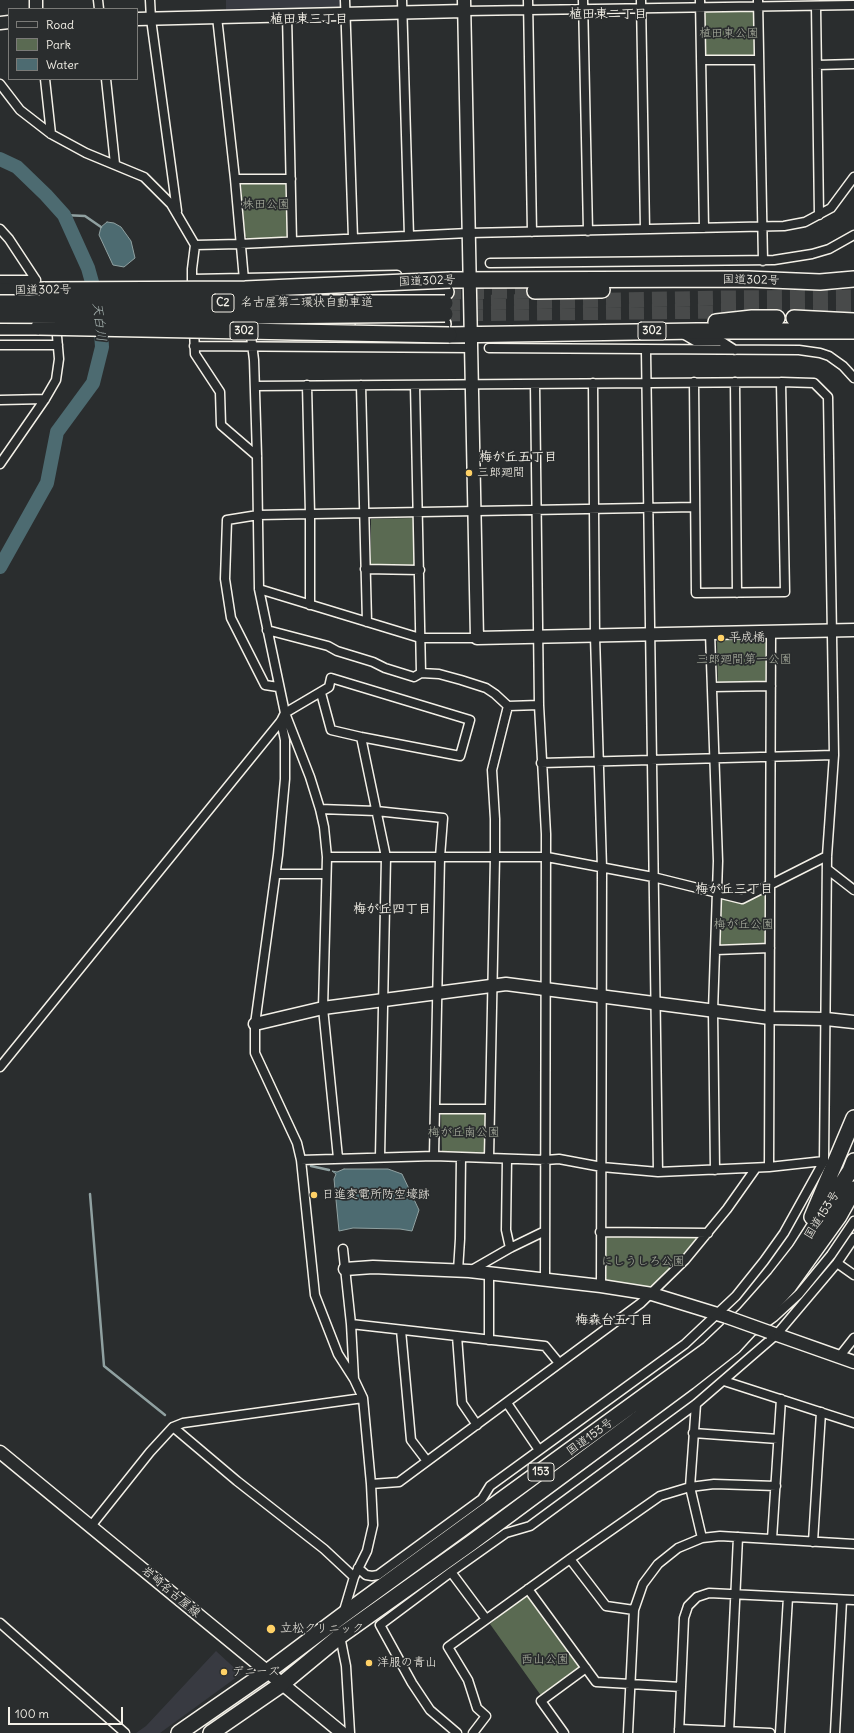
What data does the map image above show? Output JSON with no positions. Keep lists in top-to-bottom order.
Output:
{
  "streets": {
    "highway": [
      "国道302号",
      "C2",
      "名古屋第二環状自動車道",
      "302",
      "国道153号",
      "153"
    ],
    "street": ["岩崎名古屋線"]
  },
  "crossings": [
    ["国道302号", "名古屋第二環状自動車道"],
    ["国道302号", "302"],
    ["国道153号", "岩崎名古屋線"]
  ],
  "districts": [
    "植田東二丁目",
    "植田東三丁目",
    "梅が丘五丁目",
    "梅が丘三丁目",
    "梅が丘四丁目",
    "梅森台五丁目"
  ],
  "water": ["天白川"],
  "parks": [
    "植田東公園",
    "株田公園",
    "三郎廻間第一公園",
    "梅が丘公園",
    "梅が丘南公園",
    "にしうしろ公園",
    "西山公園"
  ],
  "places": [
    "三郎廻間",
    "平成橋",
    "日進変電所防空壕跡",
    "立松クリニック",
    "洋服の青山",
    "デニーズ"
  ],
  "legend": ["Road", "Park", "Water"],
  "scale_bar": "100 m"
}
